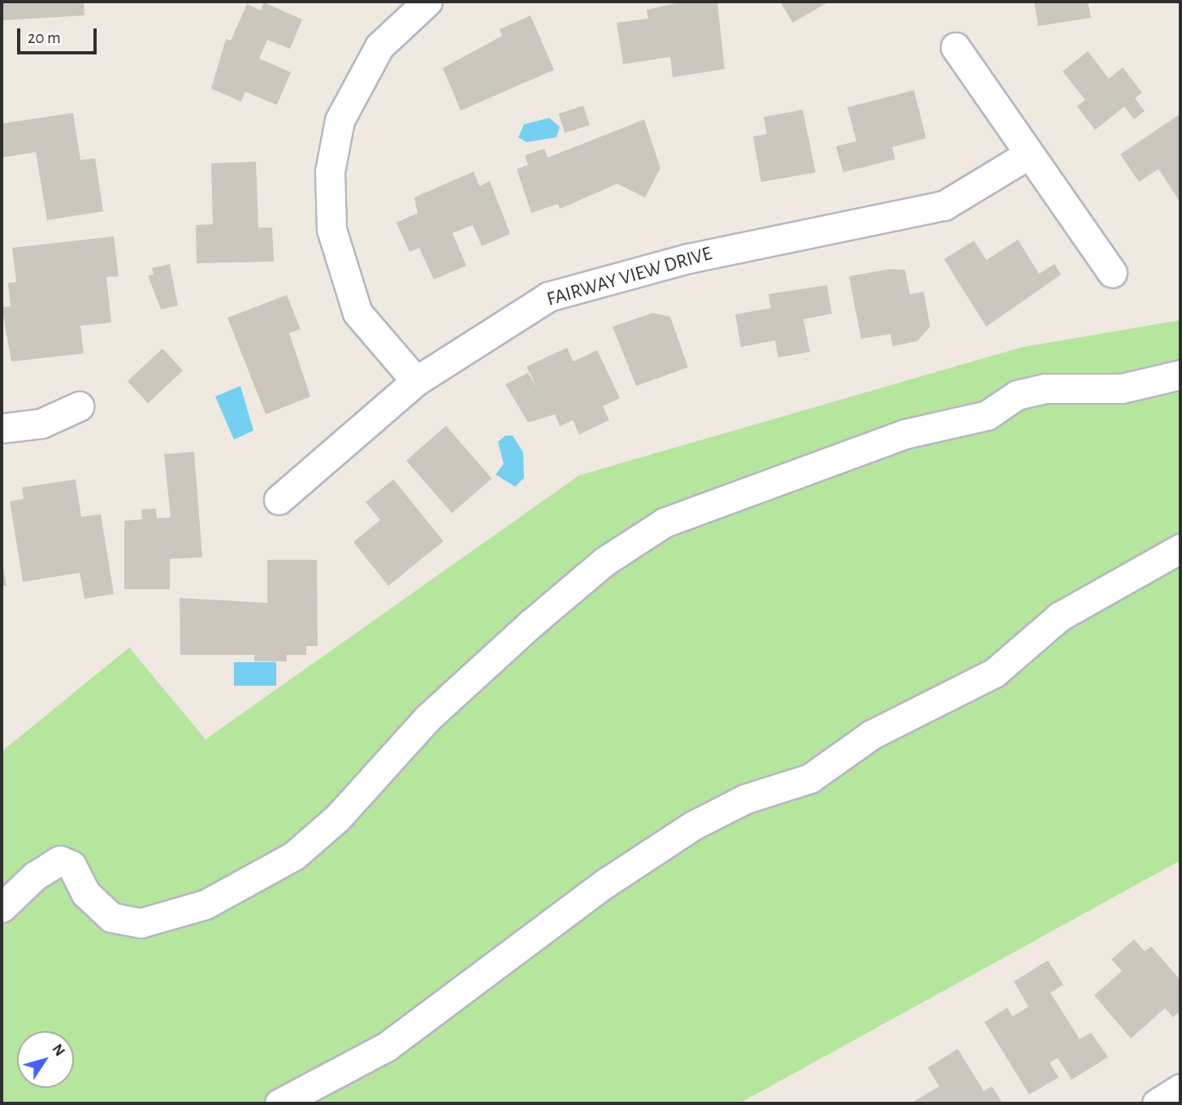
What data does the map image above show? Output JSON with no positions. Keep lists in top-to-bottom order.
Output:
{
  "streets": {
    "street": ["FAIRWAY VIEW DRIVE"]
  },
  "scale_bar": "20 m",
  "north": "top right"
}
